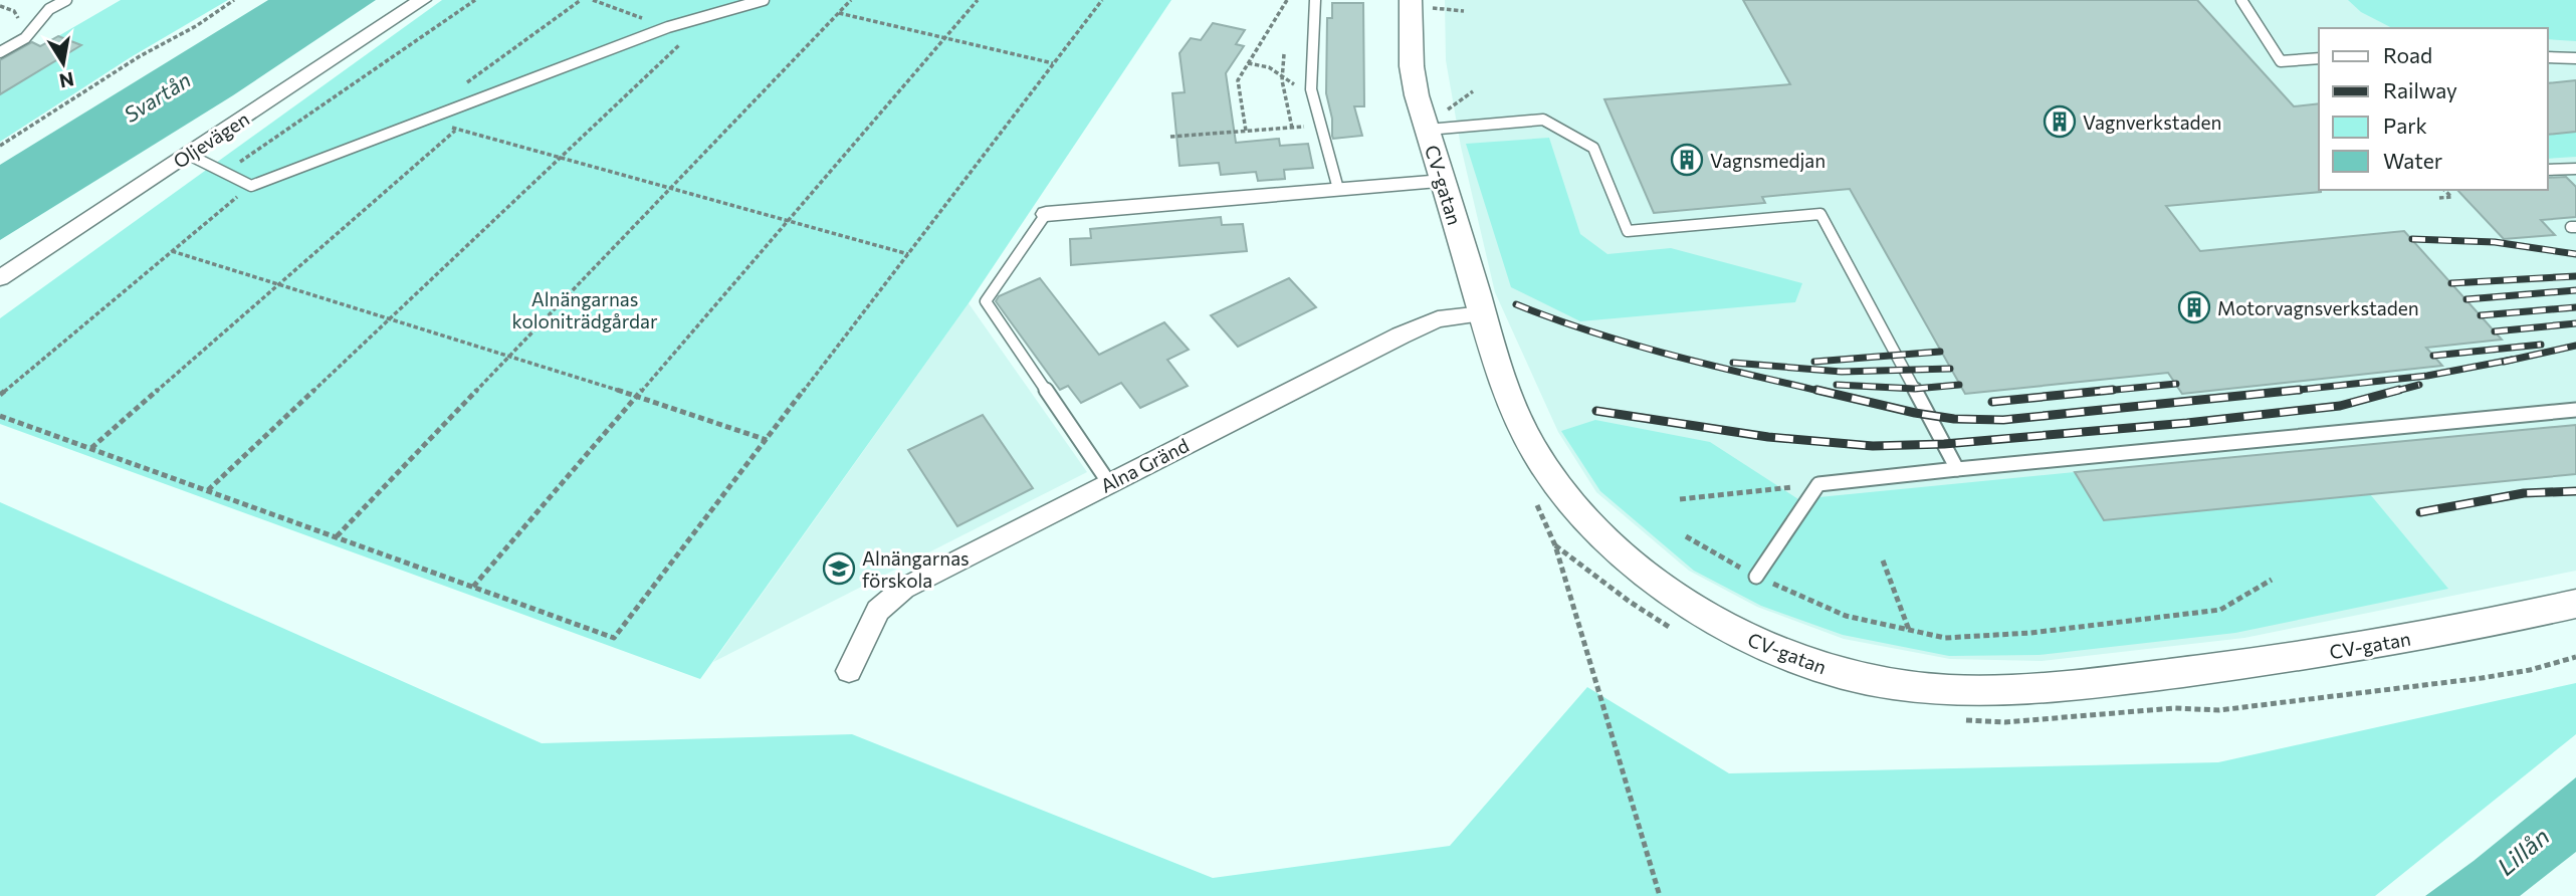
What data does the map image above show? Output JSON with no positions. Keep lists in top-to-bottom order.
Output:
{
  "streets": {
    "street": ["Oljevägen", "CV-gatan", "Alna Gränd"]
  },
  "crossings": [
    ["CV-gatan", "Alna Gränd"]
  ],
  "water": ["Svartån", "Lillån"],
  "parks": ["Alnängarnas koloniträdgårdar"],
  "places": {
    "building": ["Vagnverkstaden", "Vagnsmedjan", "Motorvagnsverkstaden"],
    "school or university": ["Alnängarnas förskola"]
  },
  "legend": [
    "Road",
    "Railway",
    "Park",
    "Water"
  ],
  "north": "bottom"
}
